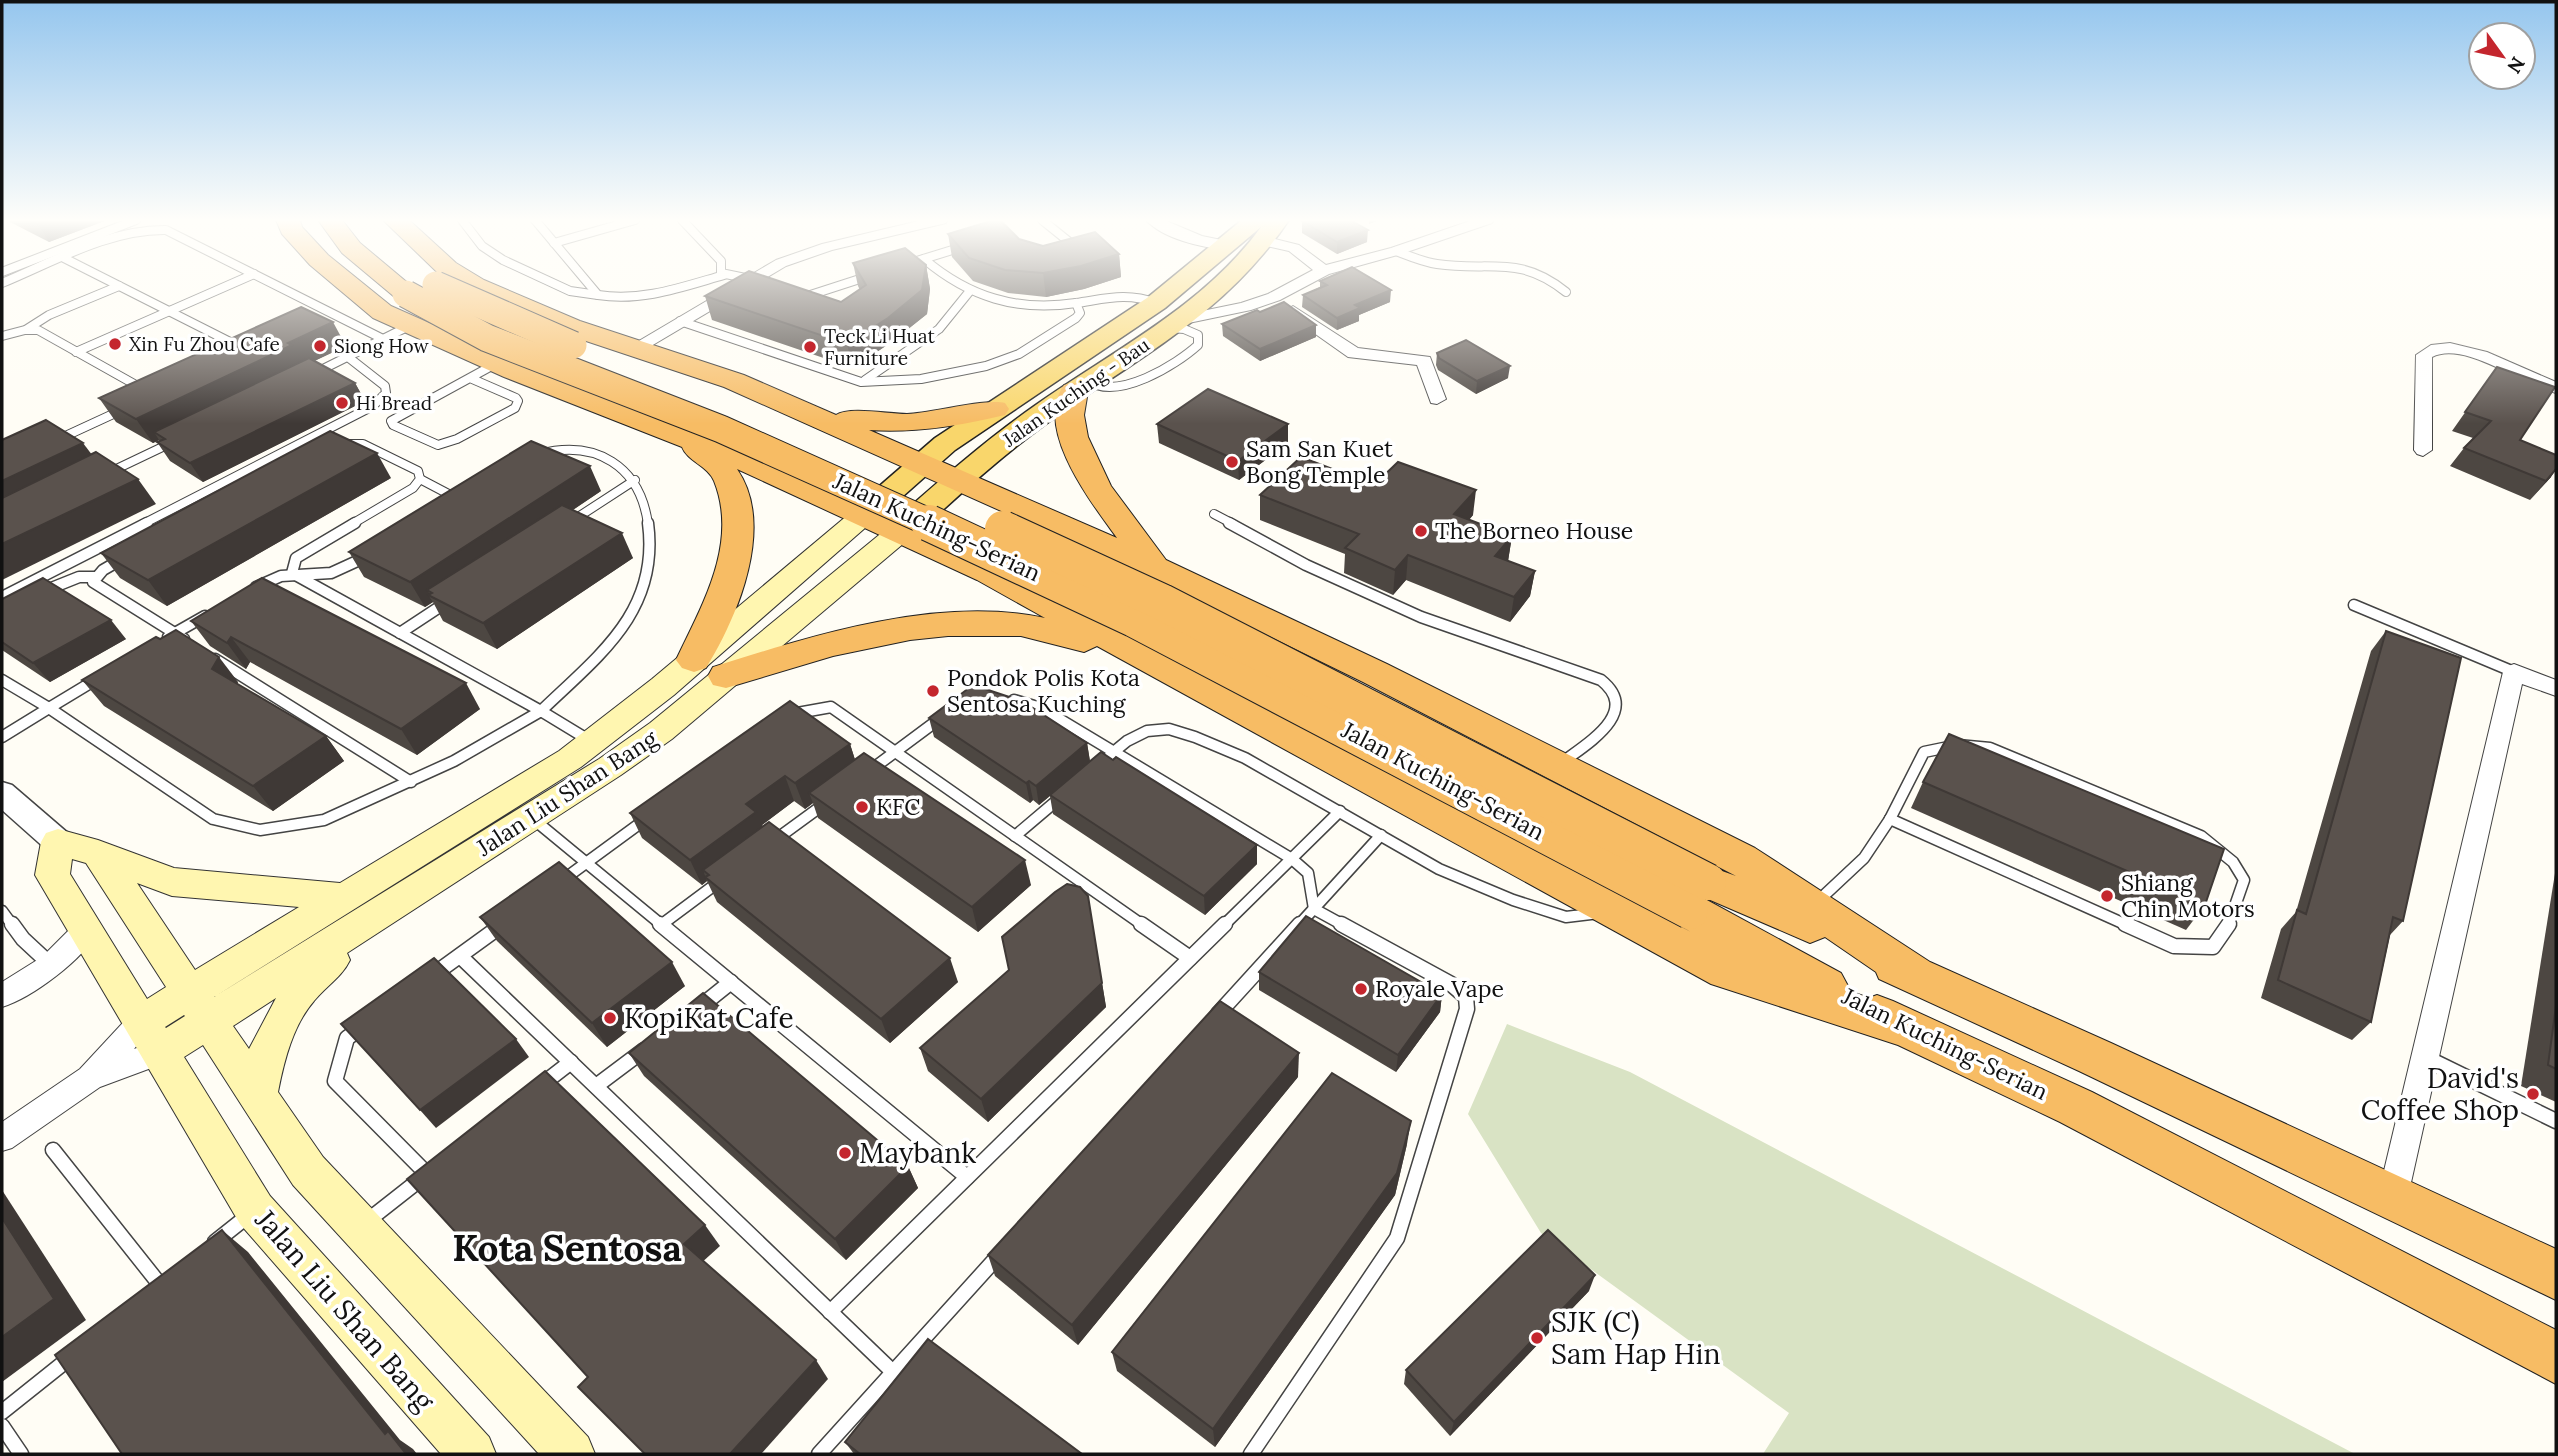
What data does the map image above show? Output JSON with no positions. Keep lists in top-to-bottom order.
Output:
{
  "streets": {
    "highway": ["Jalan Kuching-Serian"],
    "main road": ["Jalan Kuching - Bau", "Jalan Liu Shan Bang"]
  },
  "crossings": [
    ["Jalan Kuching - Bau", "Jalan Liu Shan Bang"]
  ],
  "districts": ["Kota Sentosa"],
  "places": [
    "Xin Fu Zhou Cafe",
    "Siong How",
    "Teck Li Huat Furniture",
    "Hi Bread",
    "Sam San Kuet Bong Temple",
    "The Borneo House",
    "Pondok Polis Kota Sentosa Kuching",
    "KFC",
    "Shiang Chin Motors",
    "Royale Vape",
    "KopiKat Cafe",
    "David's Coffee Shop",
    "Maybank",
    "SJK (C) Sam Hap Hin"
  ],
  "north": "bottom right"
}
